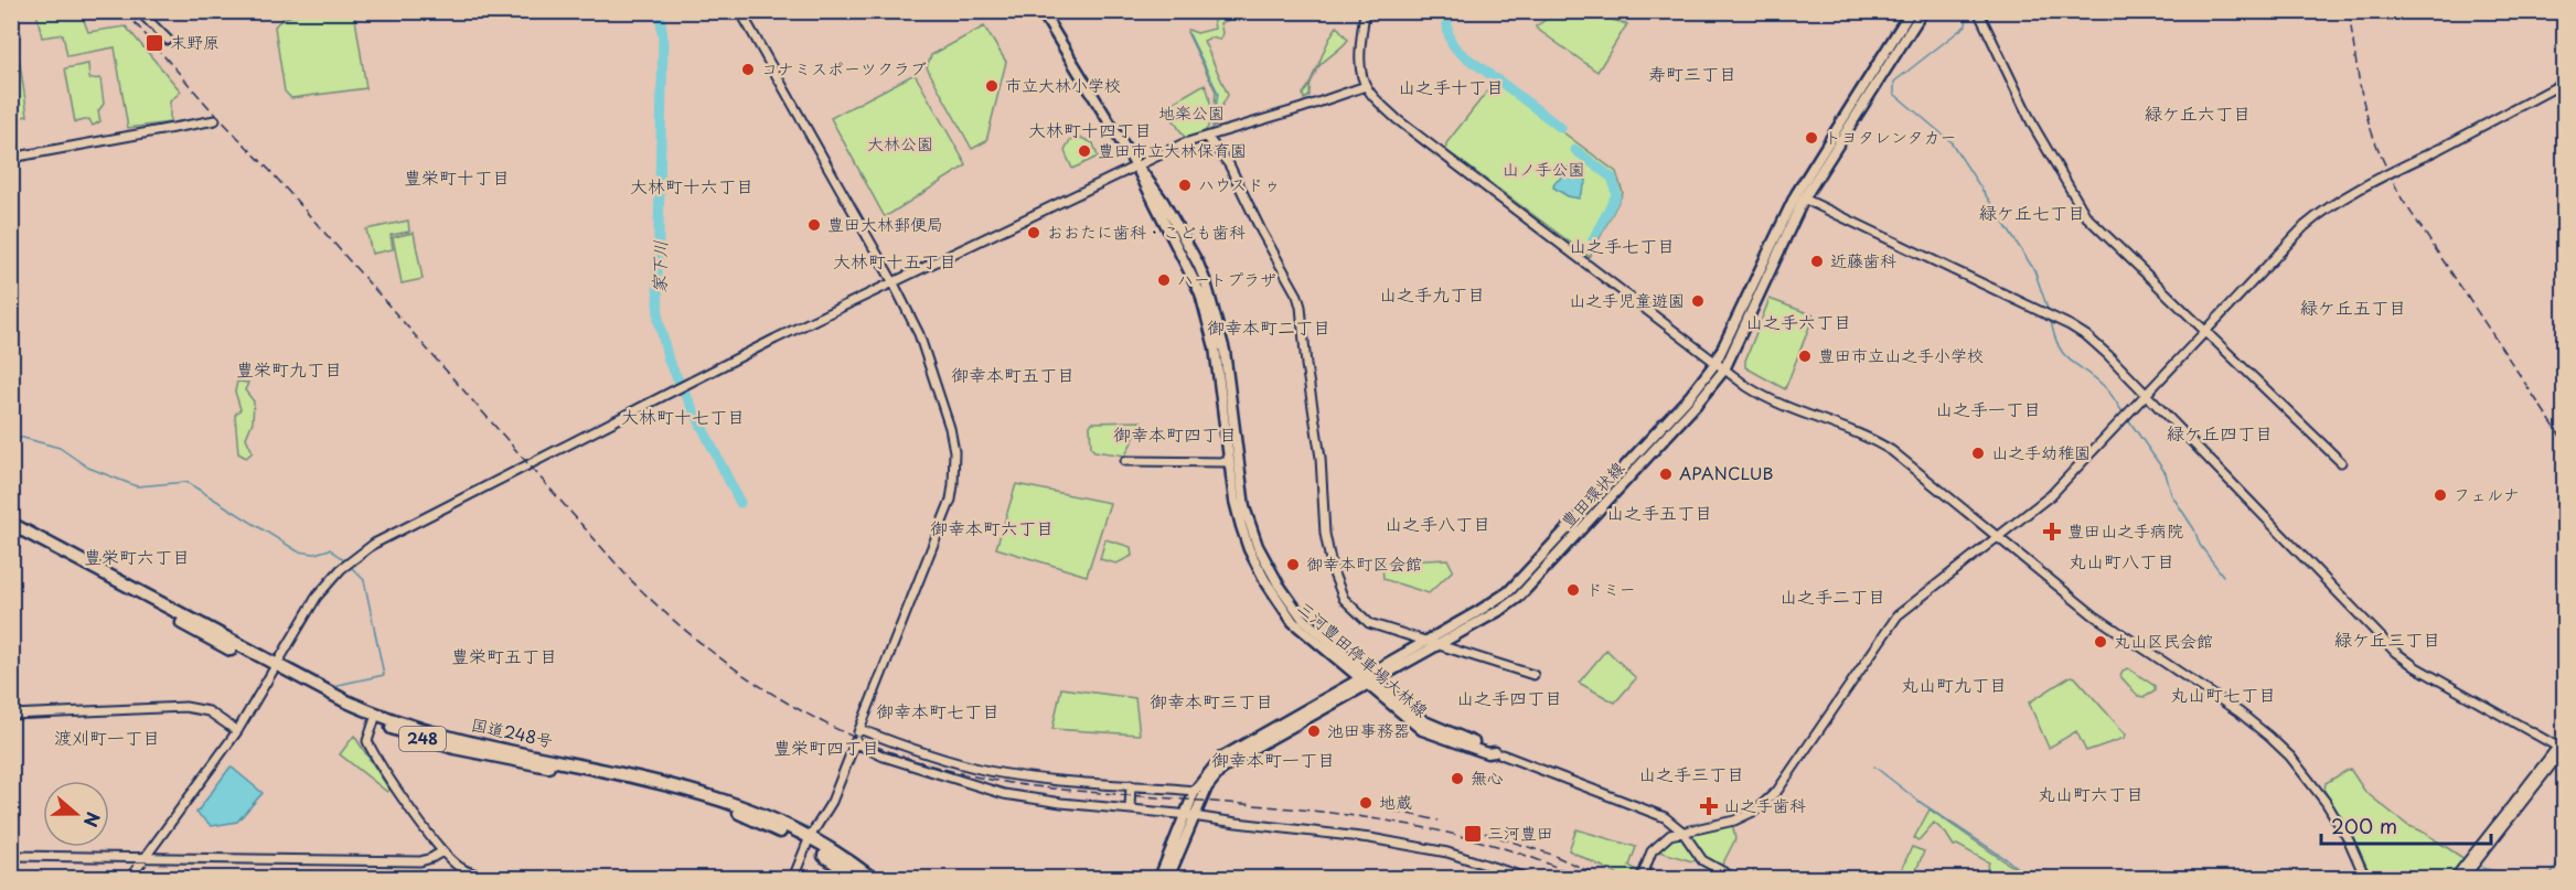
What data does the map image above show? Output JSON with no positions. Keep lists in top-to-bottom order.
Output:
{
  "streets": {
    "highway": ["国道248号", "248"],
    "main road": ["豊田環状線", "三河豊田停車場大林線"]
  },
  "crossings": [
    ["豊田環状線", "三河豊田停車場大林線"]
  ],
  "districts": [
    "寿町三丁目",
    "山之手十丁目",
    "緑ケ丘六丁目",
    "大林町十四丁目",
    "豊栄町十丁目",
    "大林町十六丁目",
    "緑ケ丘七丁目",
    "山之手七丁目",
    "大林町十五丁目",
    "山之手九丁目",
    "緑ケ丘五丁目",
    "山之手六丁目",
    "御幸本町二丁目",
    "豊栄町九丁目",
    "御幸本町五丁目",
    "山之手一丁目",
    "大林町十七丁目",
    "緑ケ丘四丁目",
    "御幸本町四丁目",
    "山之手五丁目",
    "山之手八丁目",
    "御幸本町六丁目",
    "豊栄町六丁目",
    "丸山町八丁目",
    "山之手二丁目",
    "緑ケ丘三丁目",
    "豊栄町五丁目",
    "丸山町九丁目",
    "丸山町七丁目",
    "山之手四丁目",
    "御幸本町三丁目",
    "御幸本町七丁目",
    "渡刈町一丁目",
    "豊栄町四丁目",
    "御幸本町一丁目",
    "山之手三丁目",
    "丸山町六丁目"
  ],
  "water": ["家下川"],
  "parks": ["地楽公園", "大林公園", "山ノ手公園"],
  "places": {
    "transit": ["末野原", "三河豊田"],
    "other": [
      "コナミスポーツクラブ",
      "市立大林小学校",
      "トヨタレンタカー",
      "豊田市立大林保育園",
      "ハウスドゥ",
      "豊田大林郵便局",
      "おおたに歯科・こども歯科",
      "近藤歯科",
      "ハートプラザ",
      "山之手児童遊園",
      "豊田市立山之手小学校",
      "山之手幼稚園",
      "APANCLUB",
      "フェルナ",
      "御幸本町区会館",
      "ドミー",
      "丸山区民会館",
      "池田事務器",
      "無心",
      "地蔵"
    ],
    "health": ["豊田山之手病院", "山之手歯科"]
  },
  "scale_bar": "200 m",
  "north": "right"
}
